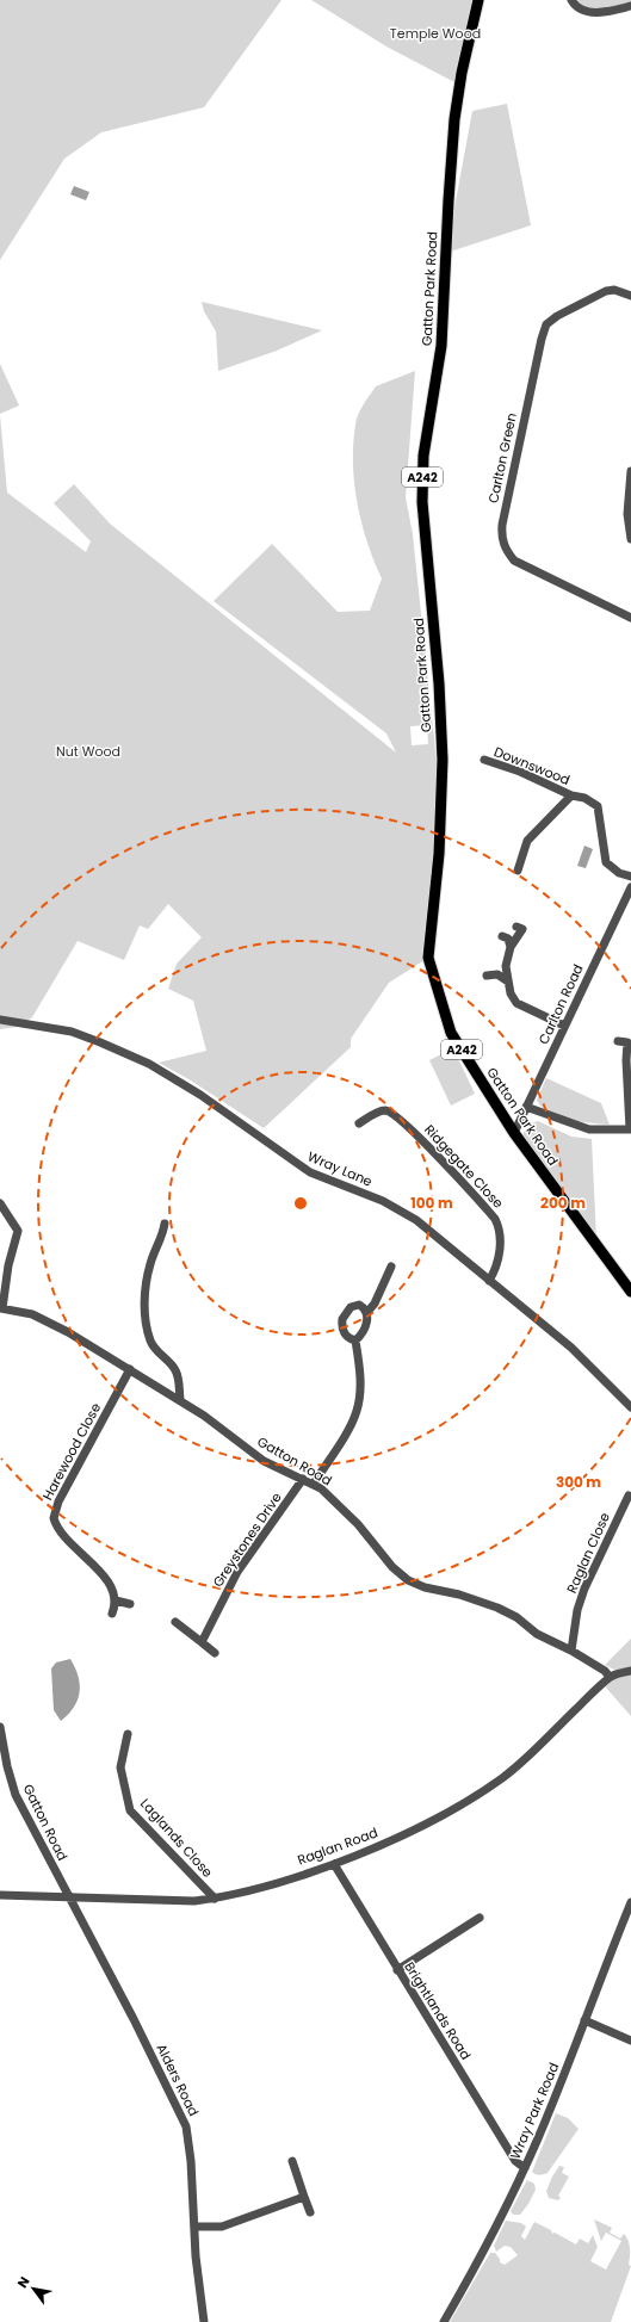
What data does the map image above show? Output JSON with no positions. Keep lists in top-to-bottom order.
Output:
{
  "streets": {
    "main road": ["Gatton Park Road", "A242"],
    "street": [
      "Carlton Green",
      "Downswood",
      "Carlton Road",
      "Ridgegate Close",
      "Wray Lane",
      "Harewood Close",
      "Gatton Road",
      "Greystones Drive",
      "Raglan Close",
      "Laglands Close",
      "Raglan Road",
      "Brightlands Road",
      "Alders Road",
      "Wray Park Road"
    ]
  },
  "crossings": [
    ["Gatton Park Road", "Carlton Road"],
    ["Ridgegate Close", "Wray Lane"],
    ["Harewood Close", "Gatton Road"],
    ["Gatton Road", "Greystones Drive"],
    ["Gatton Road", "Raglan Close"],
    ["Gatton Road", "Raglan Road"],
    ["Gatton Road", "Alders Road"],
    ["Laglands Close", "Raglan Road"],
    ["Raglan Road", "Brightlands Road"],
    ["Raglan Road", "Alders Road"],
    ["Brightlands Road", "Wray Park Road"]
  ],
  "parks": ["Temple Wood", "Nut Wood"],
  "north": "top left",
  "rings": ["100 m", "200 m", "300 m"]
}
